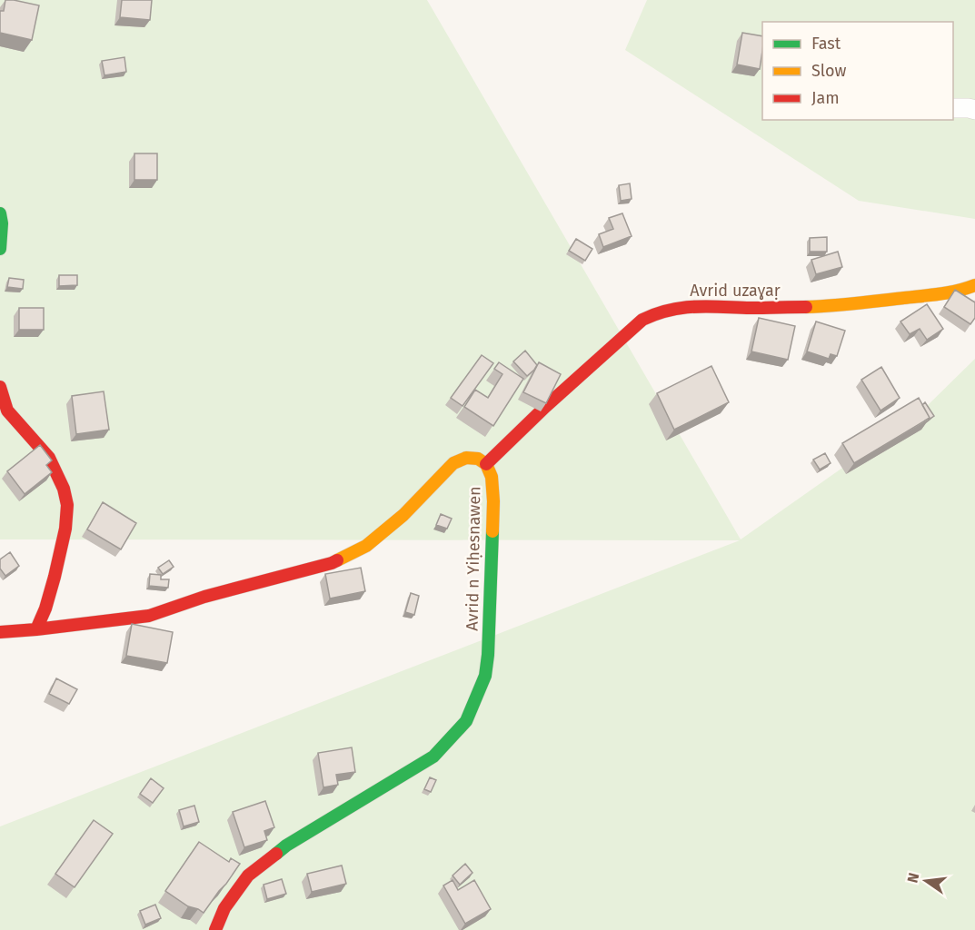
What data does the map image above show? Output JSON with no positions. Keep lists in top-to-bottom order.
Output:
{
  "streets": {
    "street": ["Avrid uzaɣaṛ", "Avrid n Yiḥesnawen"]
  },
  "crossings": [
    ["Avrid uzaɣaṛ", "Avrid n Yiḥesnawen"]
  ],
  "legend": ["Fast", "Slow", "Jam"],
  "north": "left"
}
